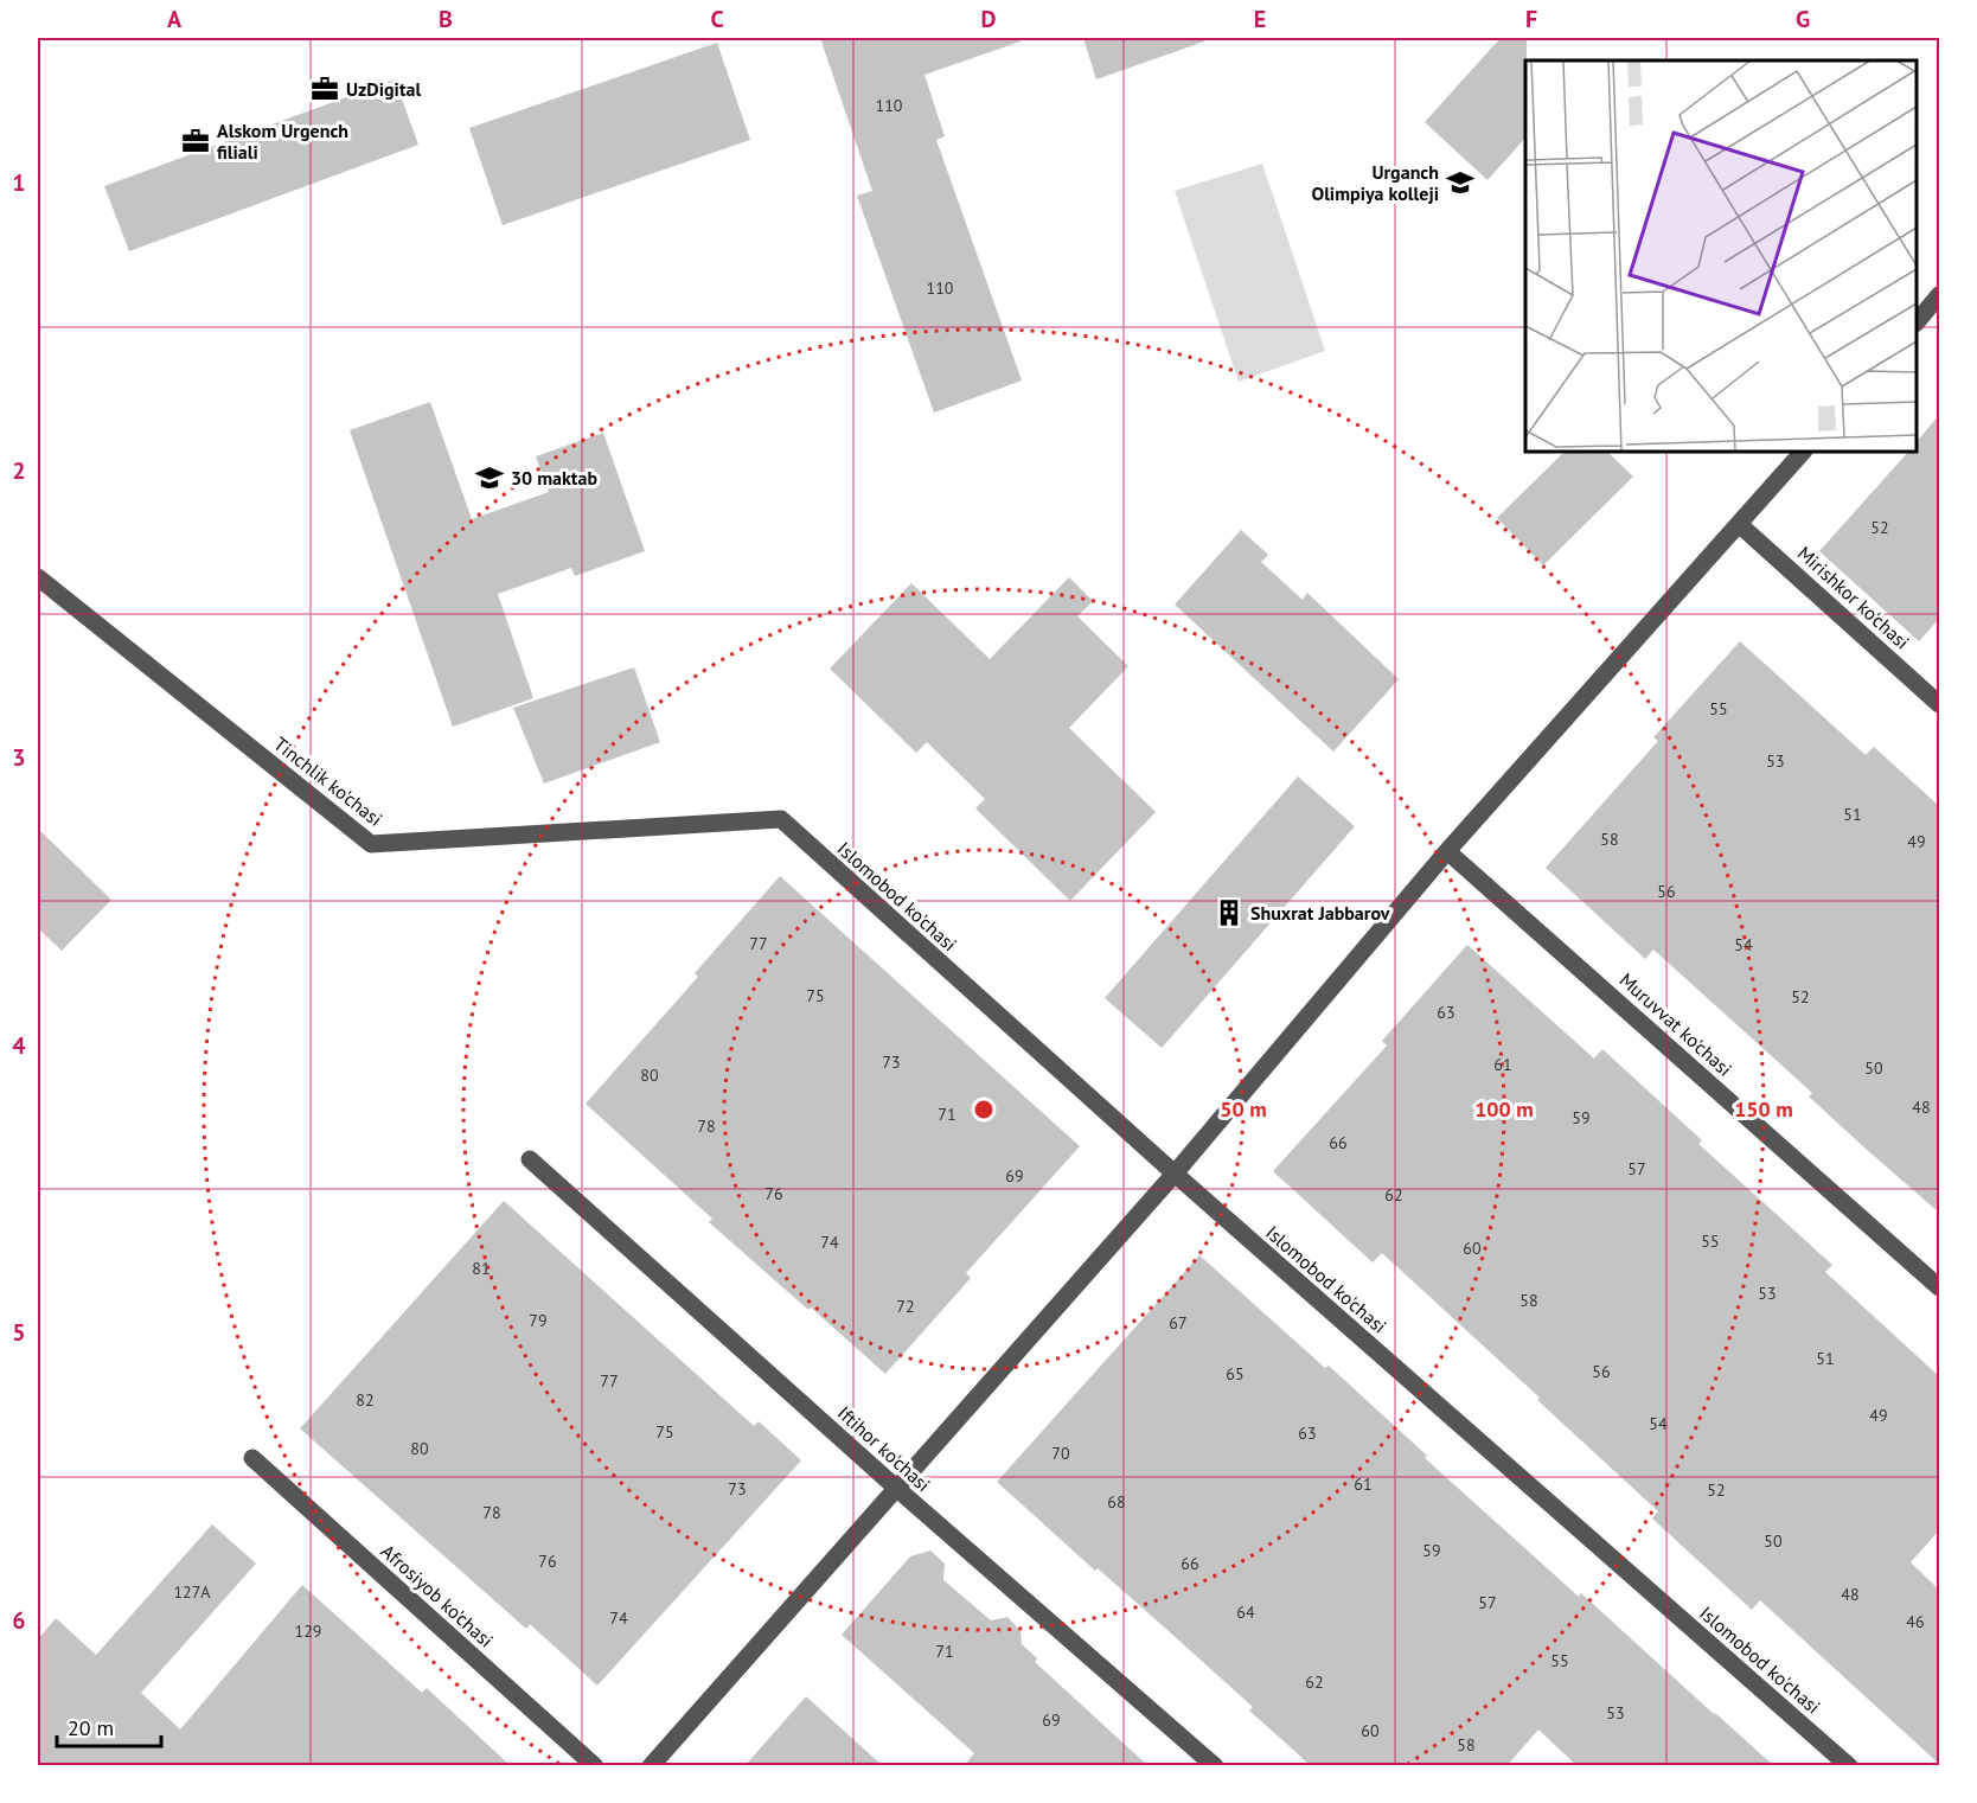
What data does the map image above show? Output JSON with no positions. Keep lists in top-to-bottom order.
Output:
{
  "streets": {
    "street": [
      "Mirishkor ko'chasi",
      "Tinchlik ko'chasi",
      "Islomobod ko'chasi",
      "Muruvvat ko'chasi",
      "Iftihor ko'chasi",
      "Afrosiyob ko'chasi"
    ]
  },
  "crossings": [
    ["Tinchlik ko'chasi", "Islomobod ko'chasi"]
  ],
  "places": {
    "office": ["UzDigital", "Alskom Urgench filiali"],
    "school or university": ["Urganch Olimpiya kolleji", "30 maktab"],
    "building": ["Shuxrat Jabbarov"]
  },
  "house_numbers": [
    "110",
    "110",
    "52",
    "55",
    "53",
    "51",
    "58",
    "49",
    "56",
    "77",
    "54",
    "75",
    "52",
    "63",
    "73",
    "61",
    "50",
    "80",
    "48",
    "71",
    "59",
    "78",
    "66",
    "57",
    "69",
    "76",
    "62",
    "55",
    "74",
    "60",
    "81",
    "53",
    "58",
    "72",
    "79",
    "67",
    "51",
    "56",
    "65",
    "77",
    "82",
    "49",
    "54",
    "75",
    "63",
    "80",
    "70",
    "61",
    "73",
    "52",
    "68",
    "78",
    "50",
    "59",
    "76",
    "66",
    "127А",
    "48",
    "57",
    "64",
    "74",
    "46",
    "129",
    "71",
    "55",
    "62",
    "53",
    "69",
    "60",
    "58"
  ],
  "scale_bar": "20 m",
  "grid": {
    "columns": [
      "A",
      "B",
      "C",
      "D",
      "E",
      "F",
      "G"
    ],
    "rows": [
      "1",
      "2",
      "3",
      "4",
      "5",
      "6"
    ]
  },
  "rings": ["50 m", "100 m", "150 m"]
}
